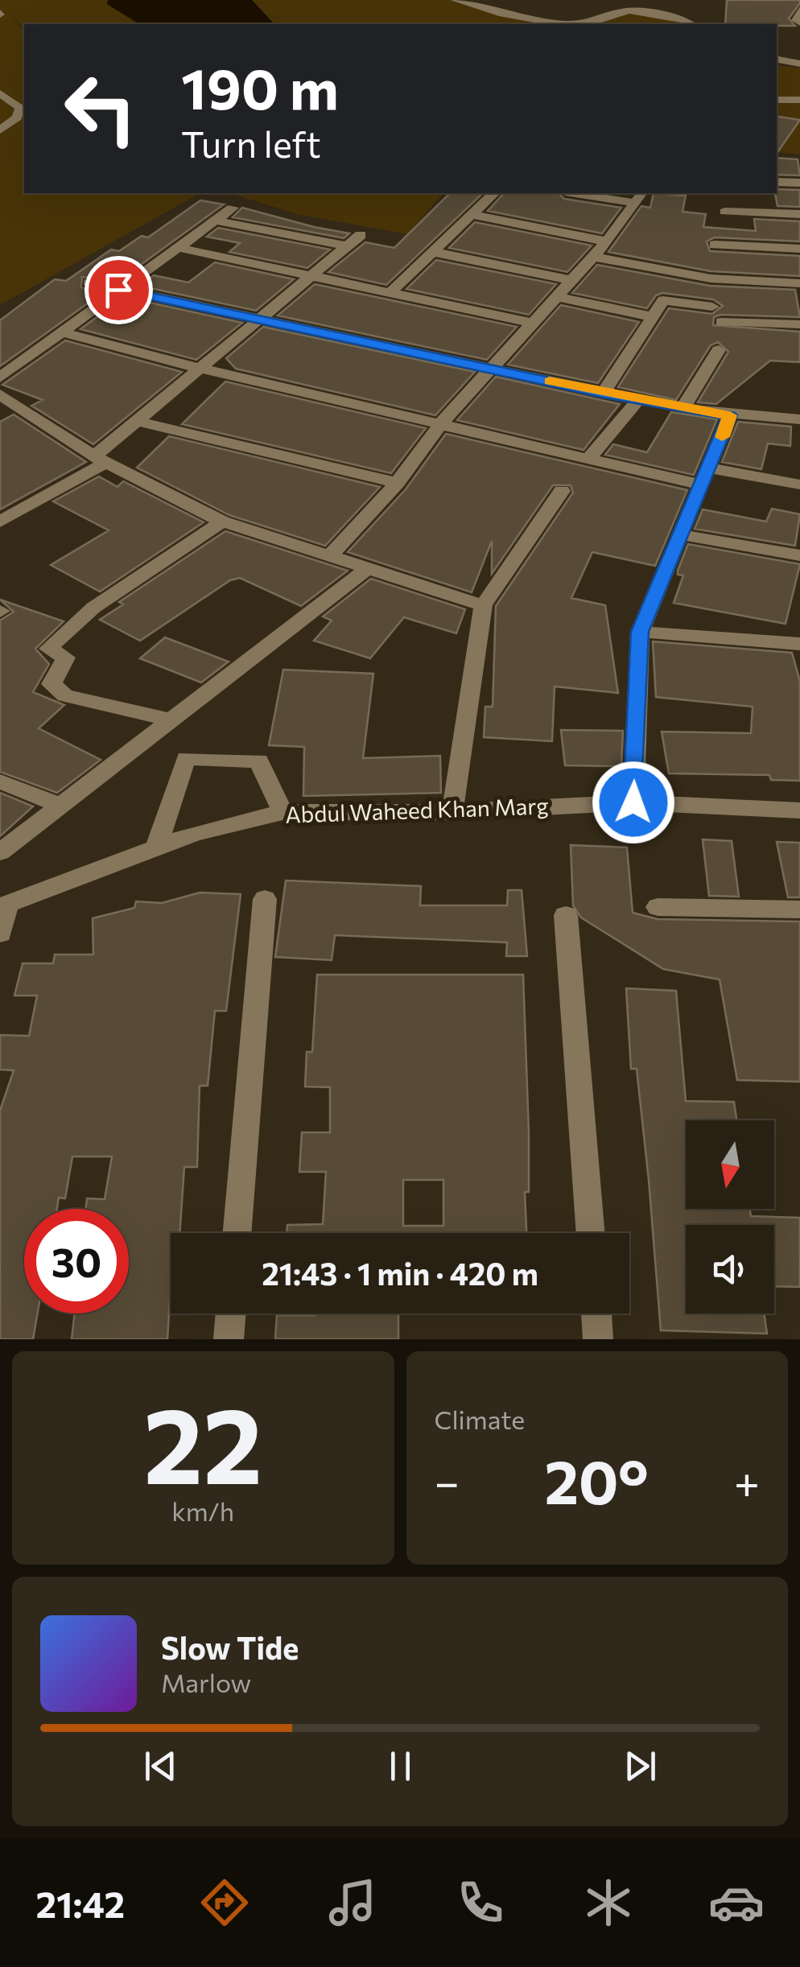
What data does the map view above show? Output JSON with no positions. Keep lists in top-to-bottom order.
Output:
{
  "streets": {
    "street": ["Abdul Waheed Khan Marg"]
  },
  "north": "bottom",
  "page": {
    "turn": ["190 m", "Turn left"],
    "limit": "30",
    "trip": "21:43 · 1 min · 420 m",
    "tile": [
      ["22", "km/h"],
      "Climate"
    ],
    "heat": ["−", "20°", "+"],
    "song": ["Slow Tide", "Marlow"],
    "tabs": "21:42"
  }
}
